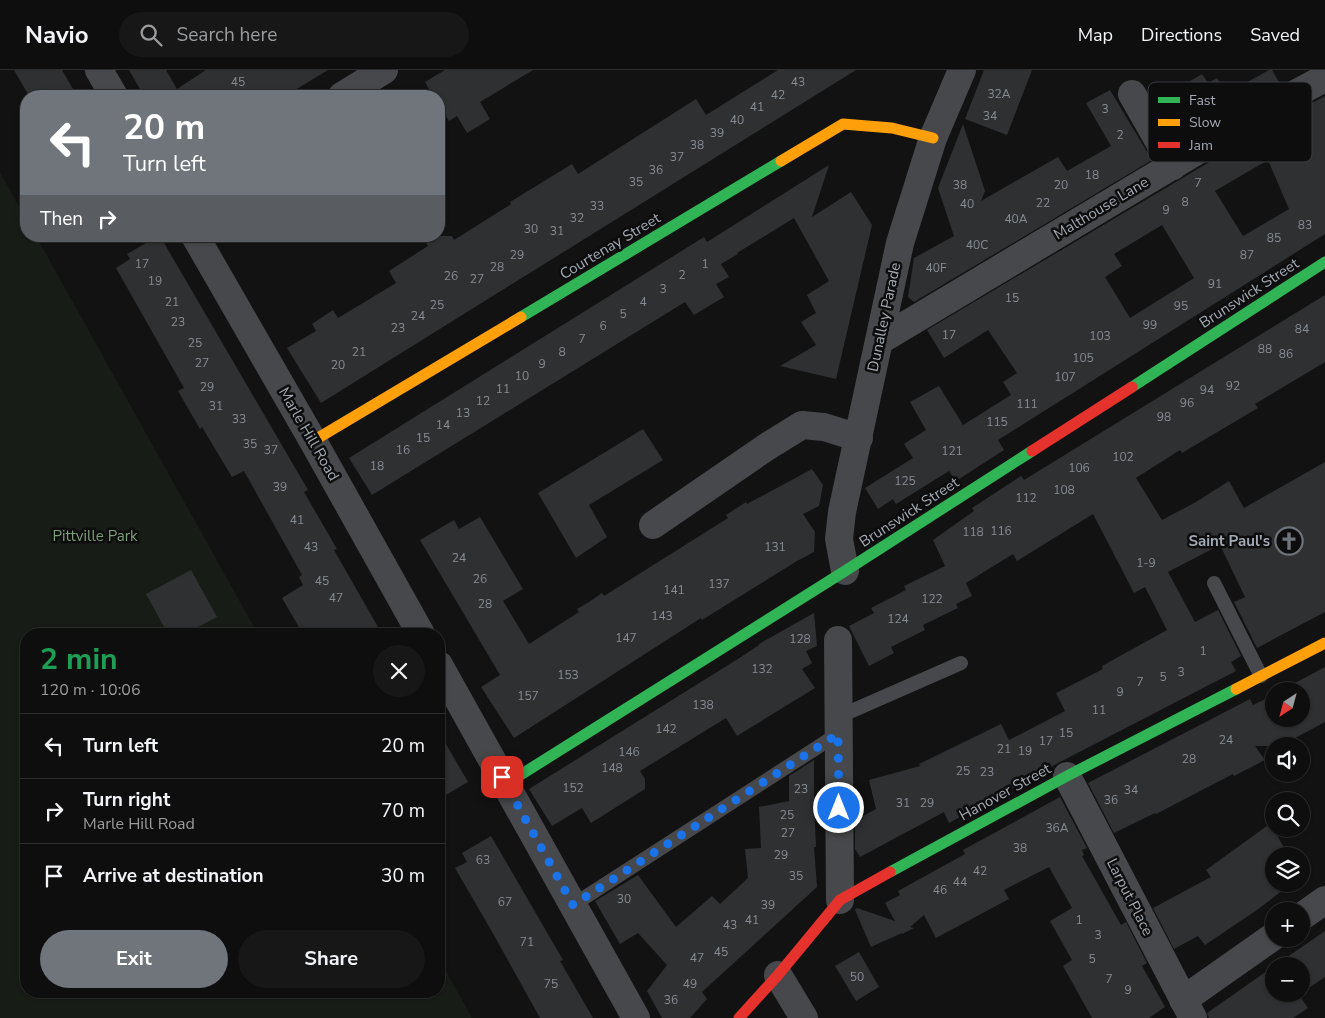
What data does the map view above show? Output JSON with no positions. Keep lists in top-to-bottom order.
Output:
{
  "streets": {
    "street": [
      "Malthouse Lane",
      "Courtenay Street",
      "Brunswick Street",
      "Dunalley Parade",
      "Marle Hill Road",
      "Hanover Street",
      "Larput Place"
    ]
  },
  "crossings": [
    ["Malthouse Lane", "Dunalley Parade"],
    ["Courtenay Street", "Dunalley Parade"],
    ["Courtenay Street", "Marle Hill Road"],
    ["Brunswick Street", "Dunalley Parade"],
    ["Hanover Street", "Larput Place"]
  ],
  "parks": ["Pittville Park"],
  "places": {
    "church": ["Saint Paul's"]
  },
  "house_numbers": [
    "45",
    "43",
    "32A",
    "42",
    "41",
    "3",
    "34",
    "40",
    "39",
    "2",
    "38",
    "37",
    "36",
    "18",
    "35",
    "7",
    "38",
    "20",
    "8",
    "22",
    "40",
    "33",
    "9",
    "32",
    "40A",
    "83",
    "30",
    "31",
    "85",
    "40C",
    "29",
    "87",
    "17",
    "1",
    "28",
    "40F",
    "2",
    "26",
    "27",
    "19",
    "91",
    "3",
    "15",
    "21",
    "4",
    "25",
    "95",
    "5",
    "24",
    "23",
    "99",
    "6",
    "23",
    "84",
    "17",
    "103",
    "7",
    "25",
    "88",
    "21",
    "8",
    "86",
    "105",
    "27",
    "9",
    "20",
    "10",
    "107",
    "92",
    "29",
    "11",
    "94",
    "12",
    "96",
    "111",
    "31",
    "13",
    "98",
    "33",
    "115",
    "14",
    "15",
    "35",
    "37",
    "16",
    "121",
    "102",
    "18",
    "106",
    "125",
    "39",
    "108",
    "112",
    "41",
    "116",
    "118",
    "43",
    "131",
    "24",
    "1-9",
    "26",
    "45",
    "137",
    "141",
    "47",
    "122",
    "28",
    "143",
    "124",
    "147",
    "128",
    "1",
    "132",
    "3",
    "153",
    "5",
    "7",
    "9",
    "157",
    "138",
    "11",
    "142",
    "15",
    "24",
    "17",
    "21",
    "19",
    "146",
    "28",
    "148",
    "25",
    "23",
    "152",
    "23",
    "34",
    "36",
    "31",
    "29",
    "25",
    "36A",
    "27",
    "38",
    "29",
    "63",
    "42",
    "35",
    "44",
    "46",
    "30",
    "67",
    "39",
    "41",
    "1",
    "43",
    "3",
    "71",
    "45",
    "47",
    "5",
    "50",
    "7",
    "75",
    "49",
    "9",
    "36"
  ],
  "legend": ["Fast", "Slow", "Jam"],
  "north": "bottom left",
  "page": {
    "header": "Navio",
    "search": "Search here",
    "nav": ["Map", "Directions", "Saved"],
    "turn": ["20 m", "Turn left"],
    "then": "Then",
    "heading": ["2 min", "120 m · 10:06"],
    "map_buttons": ["+", "−"],
    "list": [
      {
        "name": "Turn left",
        "value": "20 m"
      },
      {
        "name": "Turn right",
        "note": "Marle Hill Road",
        "value": "70 m"
      },
      {
        "name": "Arrive at destination",
        "value": "30 m"
      }
    ],
    "buttons": ["Exit", "Share"]
  }
}
